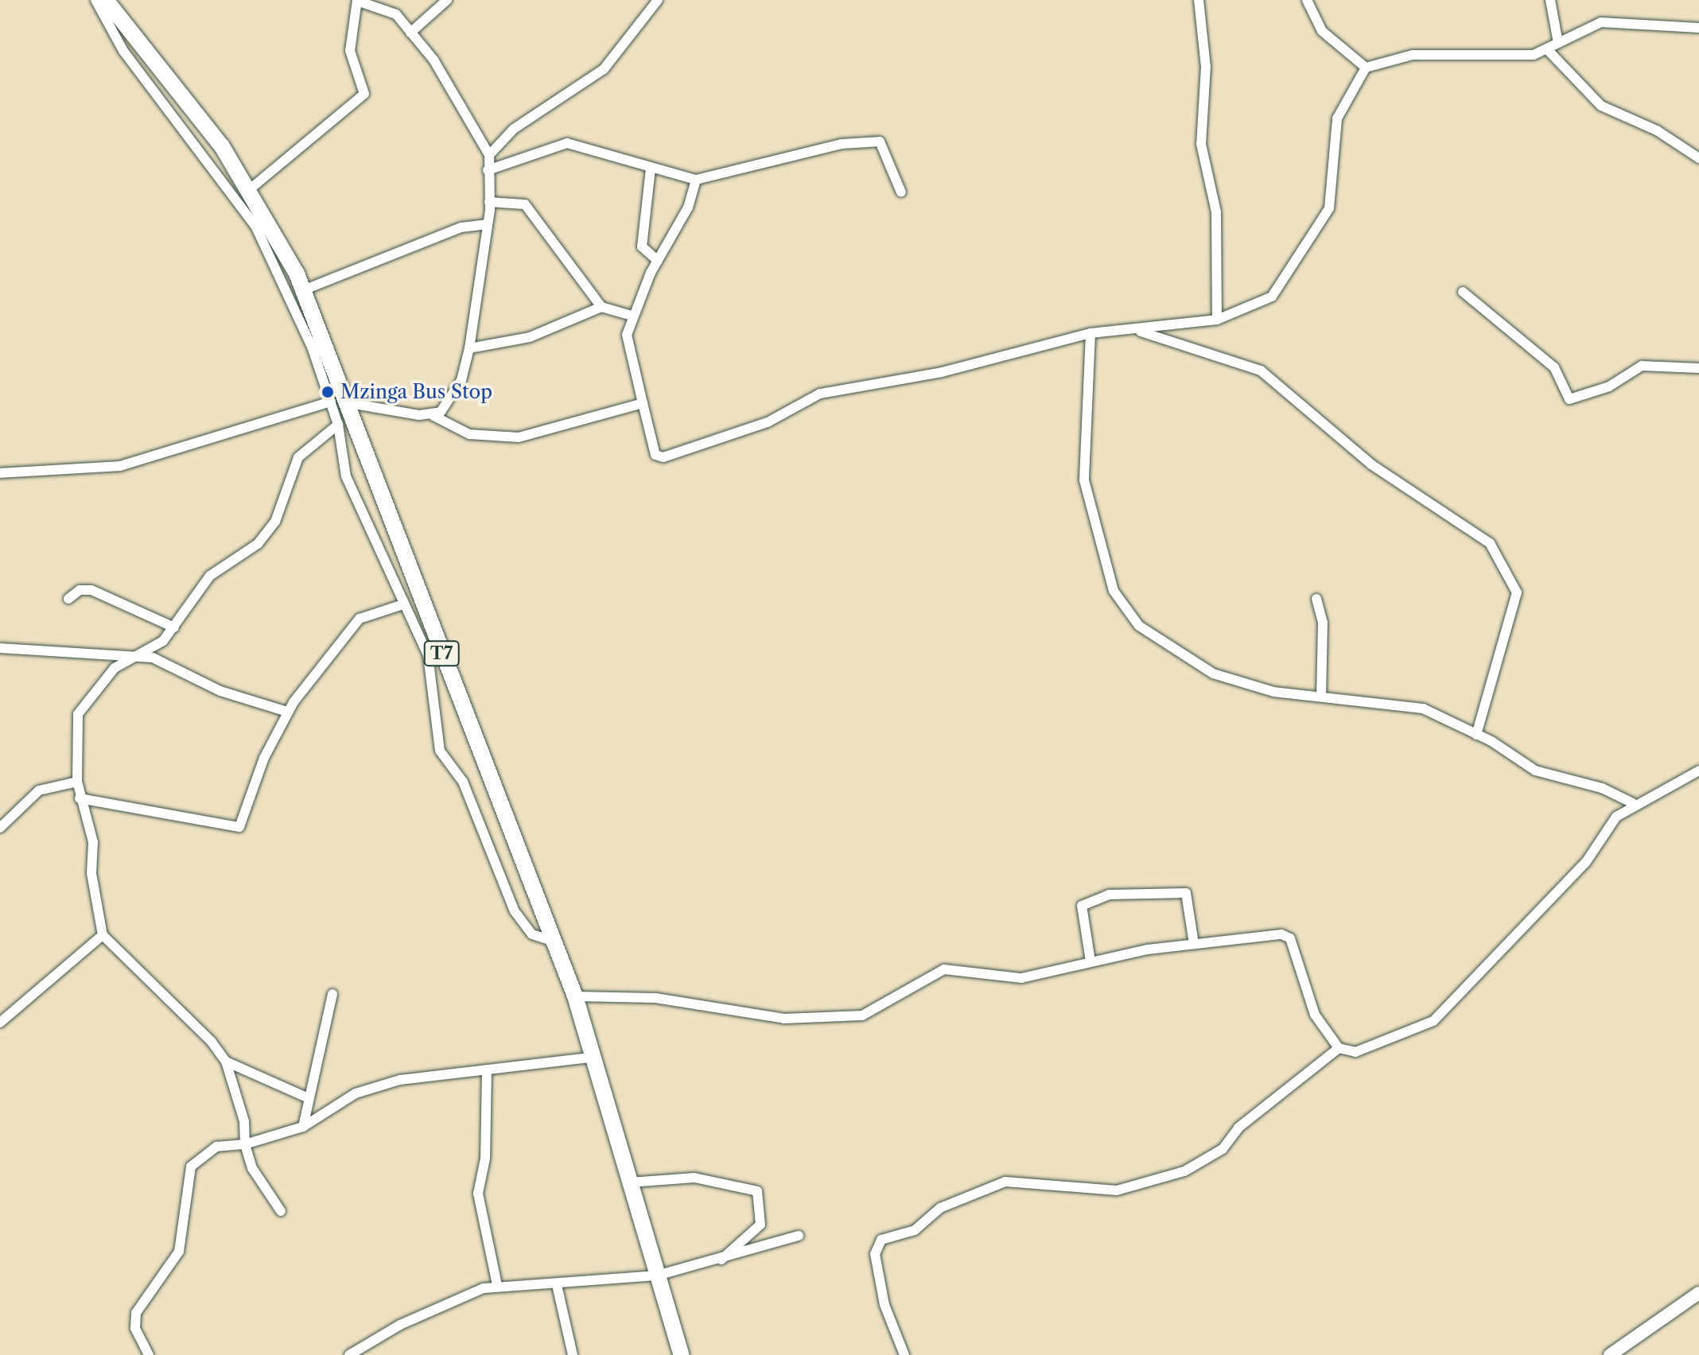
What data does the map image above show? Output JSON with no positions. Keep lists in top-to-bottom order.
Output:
{
  "streets": {
    "highway": ["T7"]
  },
  "places": ["Mzinga Bus Stop"]
}
